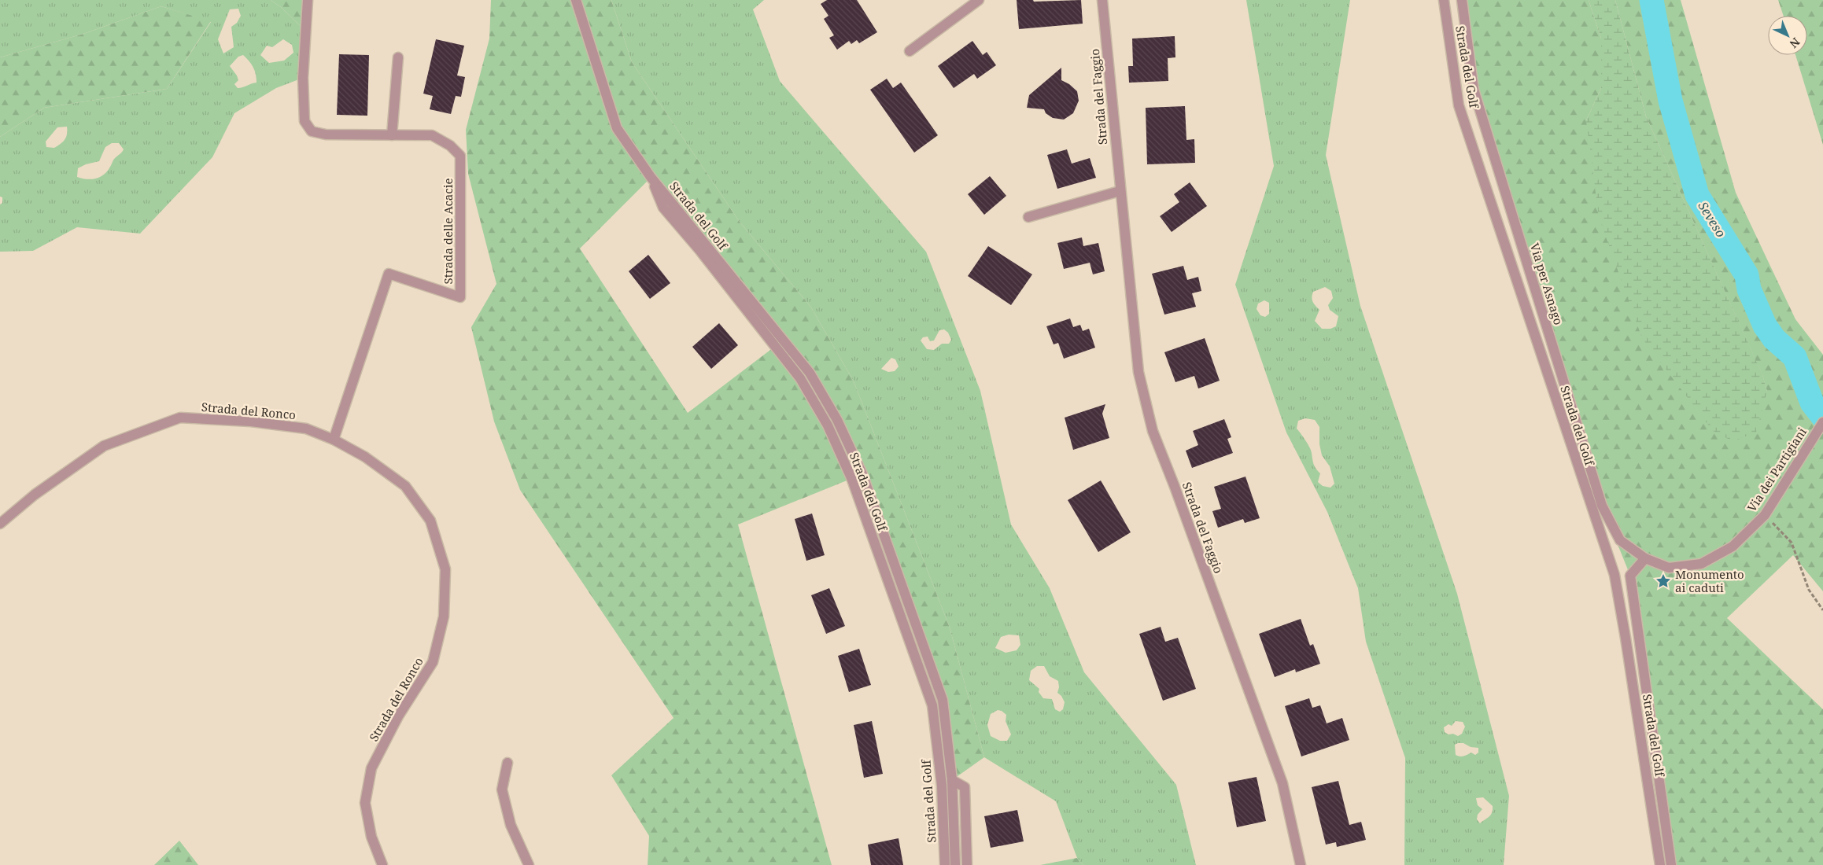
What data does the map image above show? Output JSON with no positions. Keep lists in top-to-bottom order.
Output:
{
  "streets": {
    "street": [
      "Strada del Golf",
      "Strada del Faggio",
      "Strada delle Acacie",
      "Via per Asnago",
      "Strada del Ronco",
      "Via dei Partigiani"
    ]
  },
  "crossings": [
    ["Strada del Golf", "Via per Asnago"],
    ["Strada del Golf", "Via dei Partigiani"],
    ["Strada delle Acacie", "Strada del Ronco"],
    ["Via per Asnago", "Via dei Partigiani"]
  ],
  "water": ["Seveso"],
  "places": {
    "place": ["Monumento ai caduti"]
  },
  "north": "bottom right"
}
